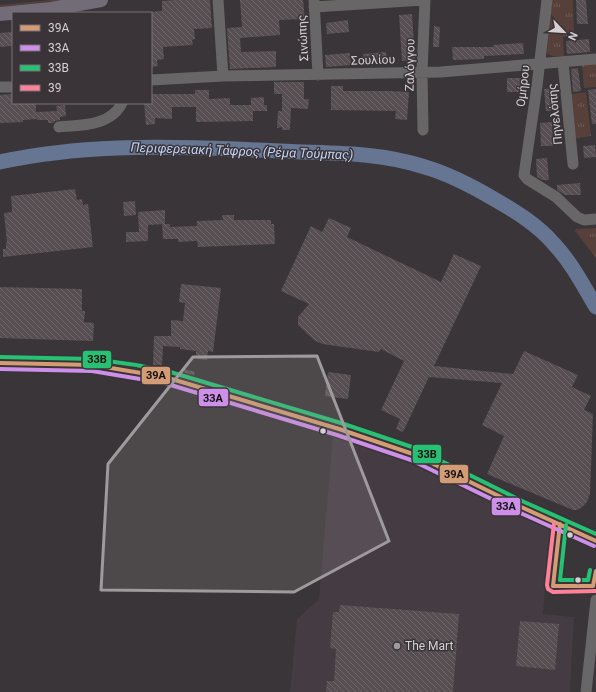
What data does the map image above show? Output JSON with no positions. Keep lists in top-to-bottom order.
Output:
{
  "streets": {
    "street": [
      "Σινώπης",
      "Σουλίου",
      "Ζαλόγγου",
      "Ομήρου",
      "Πηνελόπης"
    ]
  },
  "crossings": [
    ["Σινώπης", "Σουλίου"],
    ["Σουλίου", "Ζαλόγγου"],
    ["Σουλίου", "Ομήρου"],
    ["Σουλίου", "Πηνελόπης"]
  ],
  "water": ["Περιφερειακή Τάφρος (Ρέμα Τούμπας)"],
  "places": ["The Mart"],
  "lines": [
    "transit line 33Β",
    "transit line 39Α",
    "transit line 33A",
    "transit line 39"
  ],
  "legend": [
    "39Α",
    "33A",
    "33Β",
    "39"
  ],
  "north": "bottom right"
}
